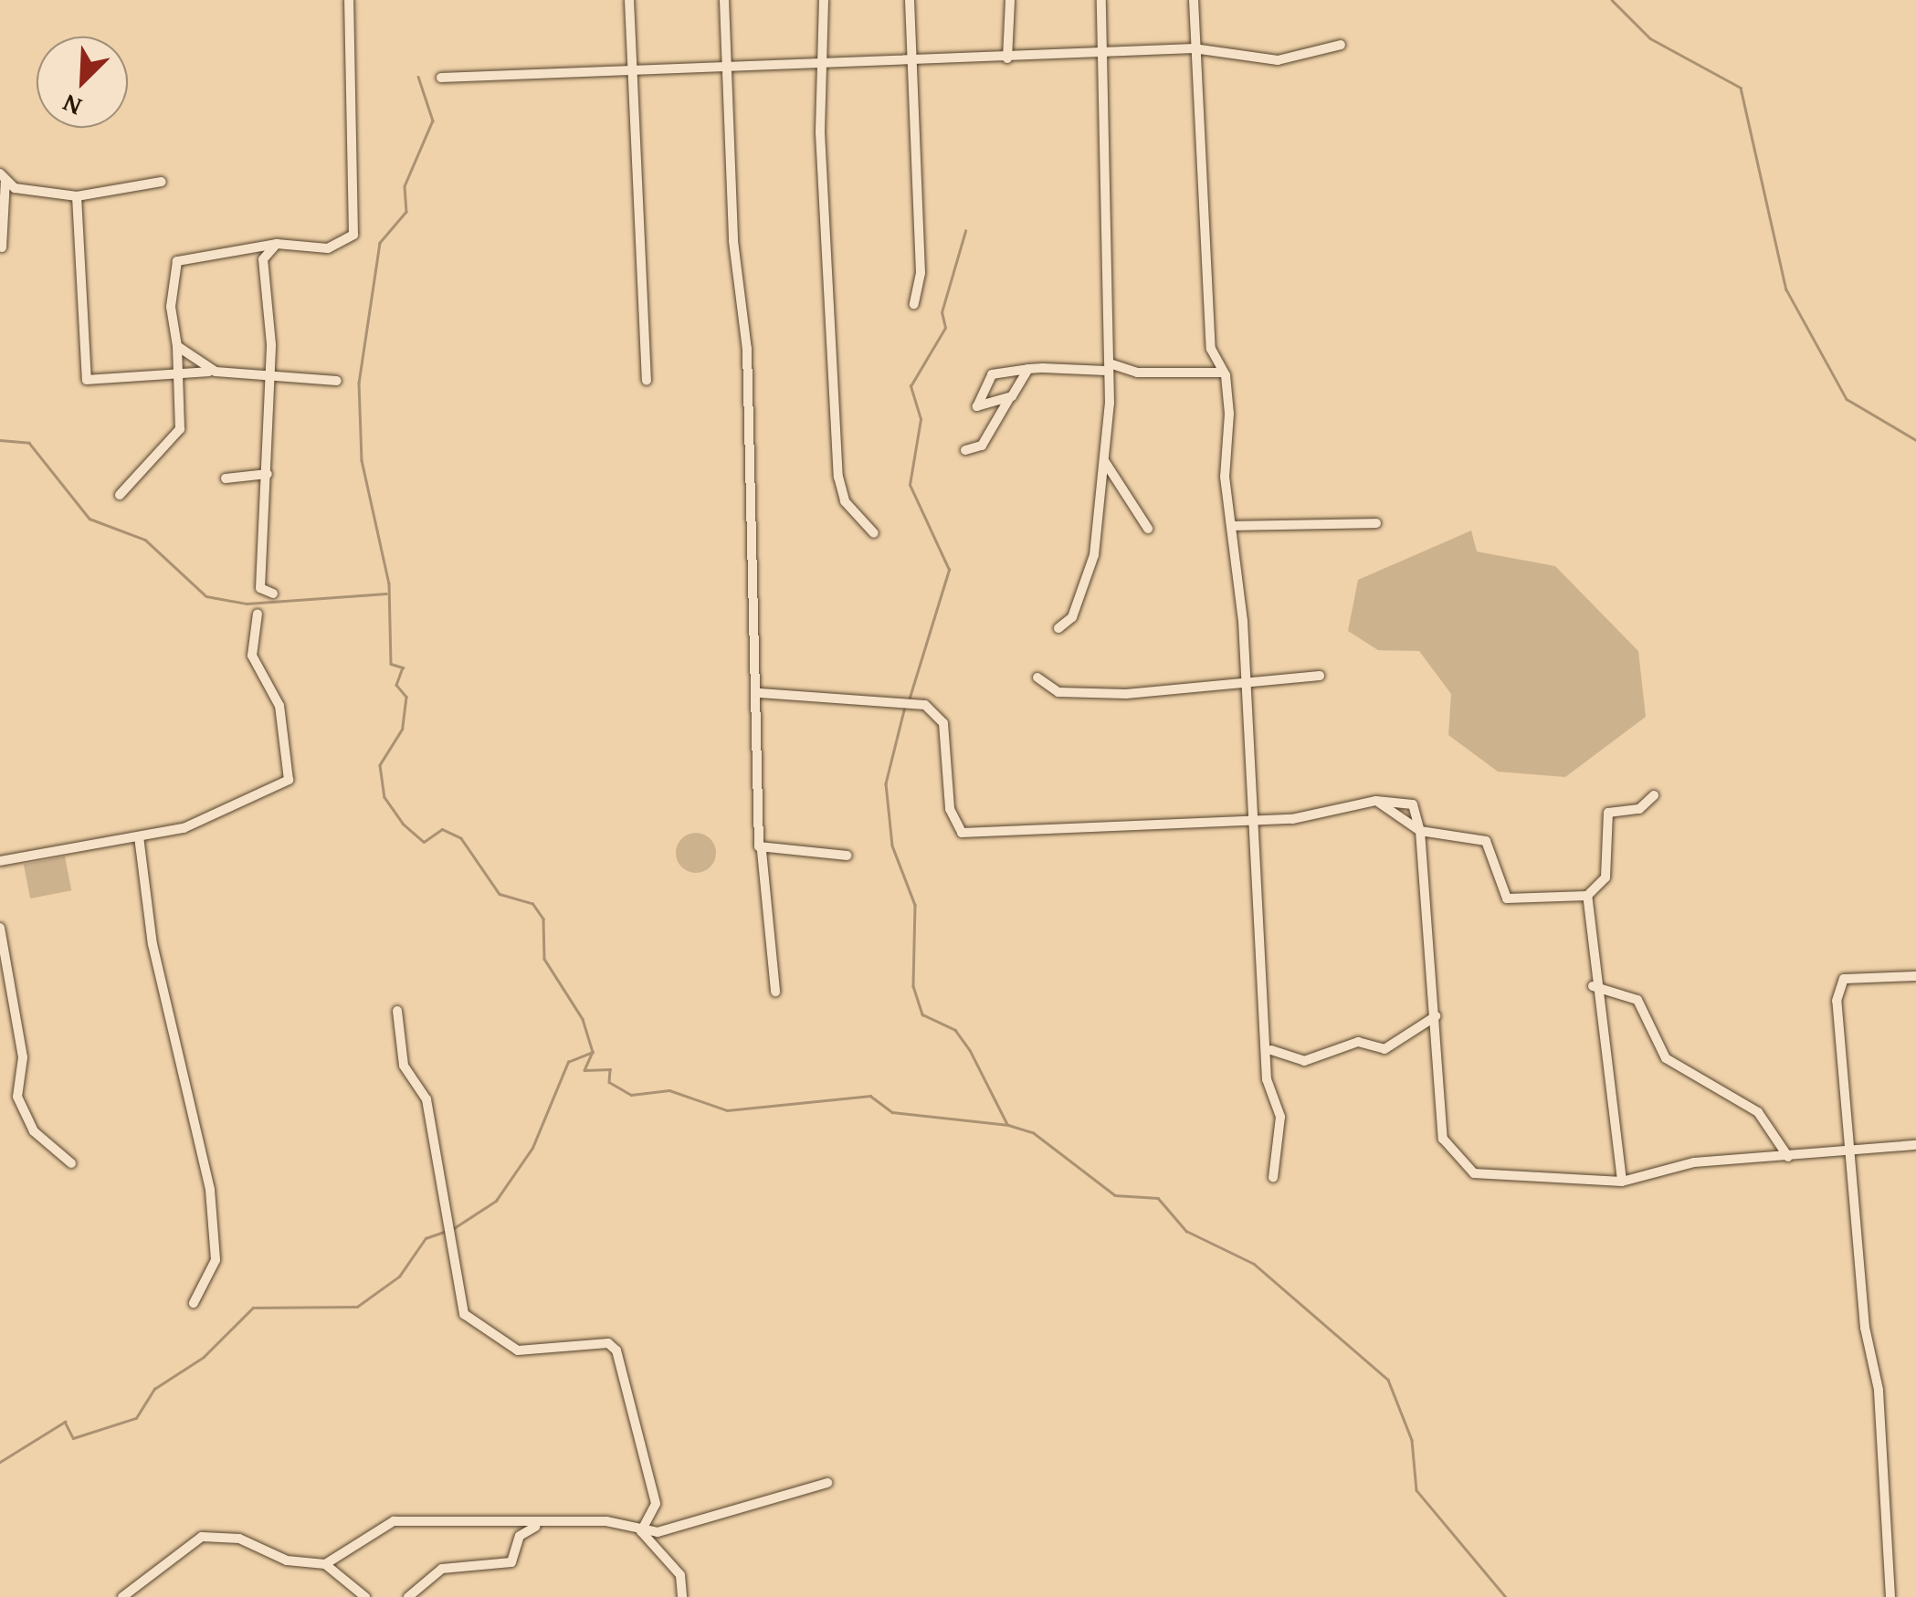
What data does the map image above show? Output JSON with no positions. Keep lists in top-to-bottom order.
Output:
{
  "north": "bottom left"
}
